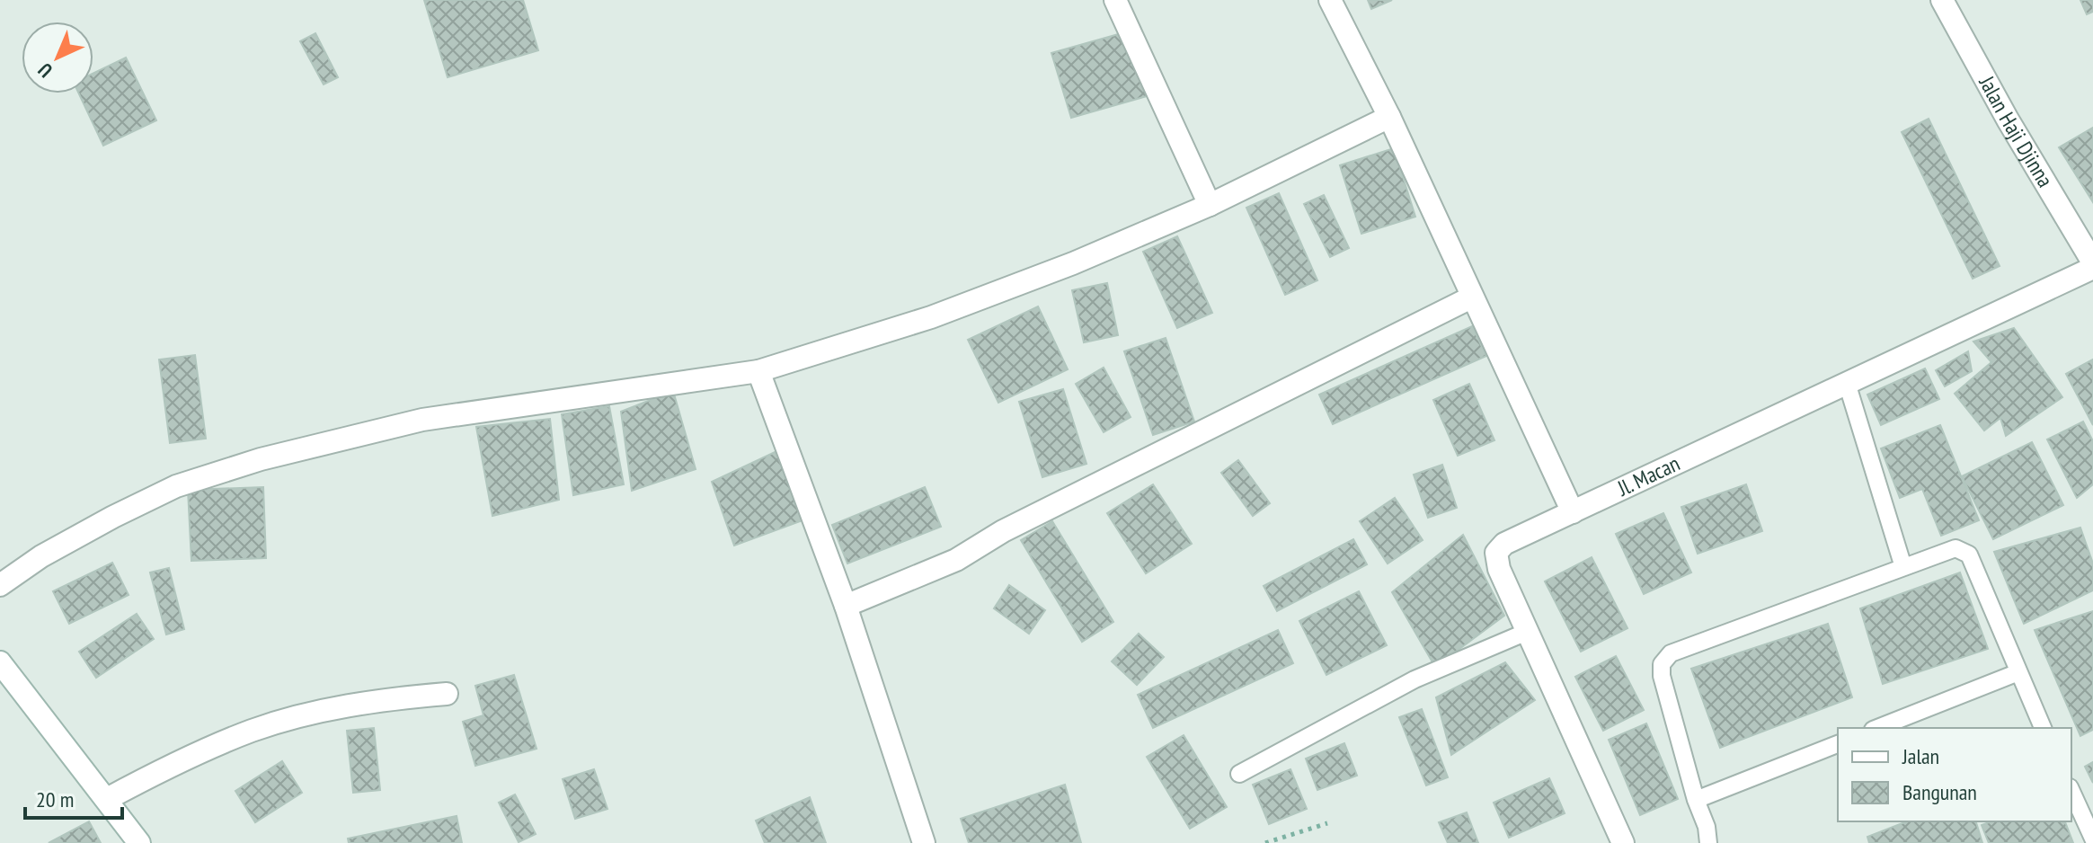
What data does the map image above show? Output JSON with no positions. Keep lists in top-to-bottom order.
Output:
{
  "streets": {
    "street": ["Jalan Haji Djinna", "Jl. Macan"]
  },
  "legend": ["Jalan", "Bangunan"],
  "scale_bar": "20 m",
  "north": "bottom left"
}
